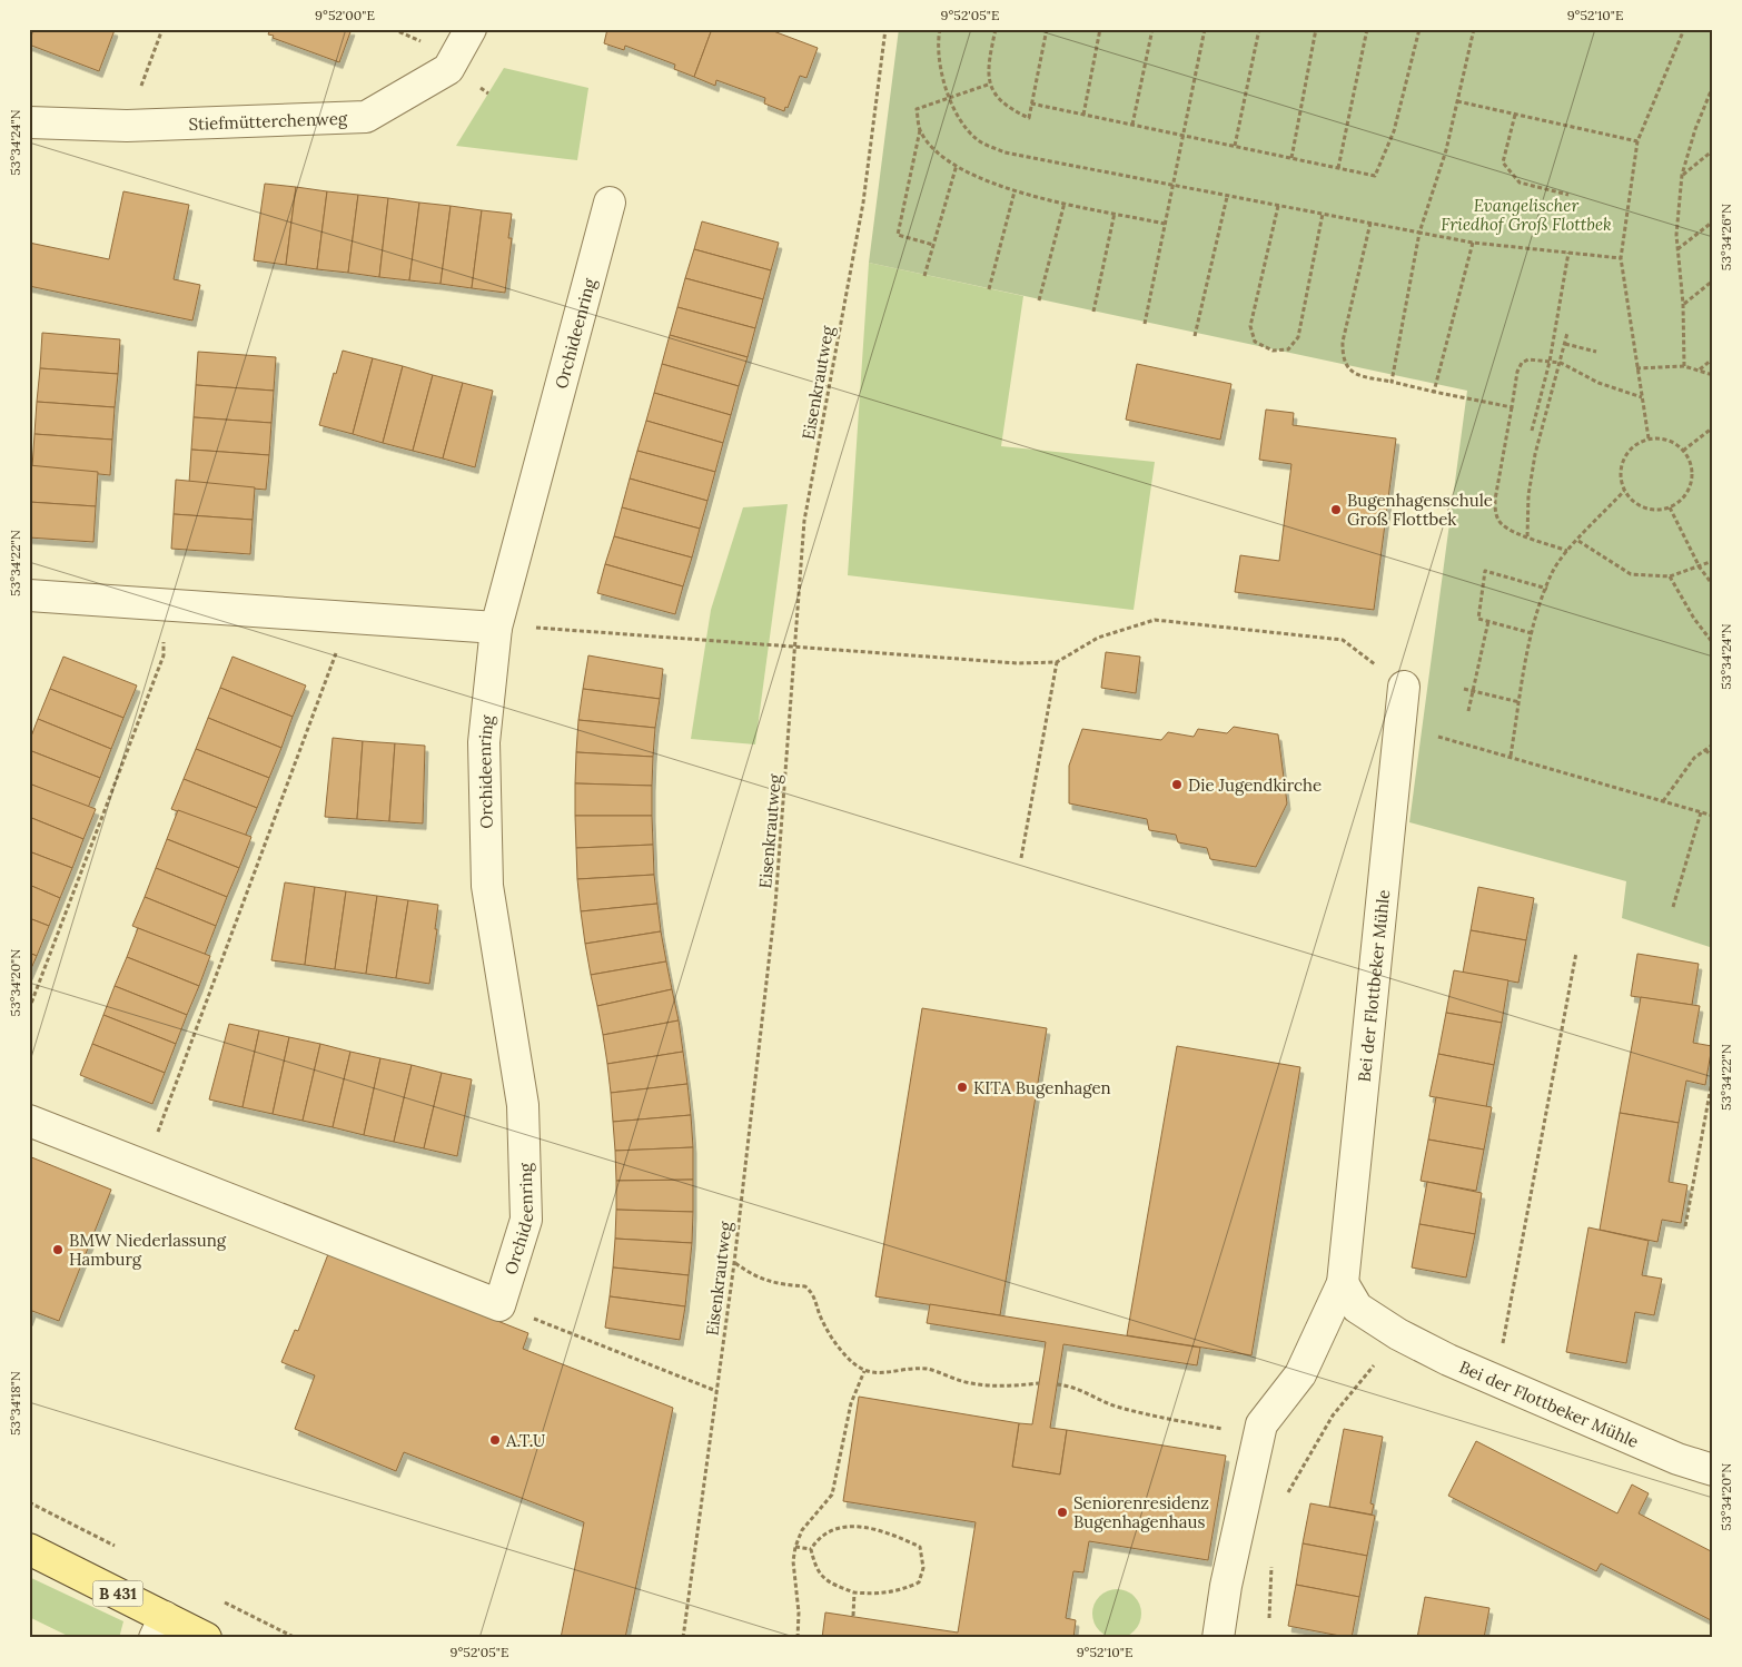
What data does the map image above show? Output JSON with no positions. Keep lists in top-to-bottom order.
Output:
{
  "streets": {
    "main road": ["B 431"],
    "street": ["Stiefmütterchenweg", "Orchideenring", "Bei der Flottbeker Mühle"],
    "path": ["Eisenkrautweg"]
  },
  "parks": ["Evangelischer Friedhof Groß Flottbek"],
  "places": [
    "Bugenhagenschule Groß Flottbek",
    "Die Jugendkirche",
    "KITA Bugenhagen",
    "BMW Niederlassung Hamburg",
    "A.T.U",
    "Seniorenresidenz Bugenhagenhaus"
  ],
  "coordinates": [
    "9°52'00\"E",
    "9°52'05\"E",
    "9°52'10\"E",
    "53°34'24\"N",
    "53°34'26\"N",
    "53°34'22\"N",
    "53°34'20\"N",
    "53°34'18\"N"
  ]
}
